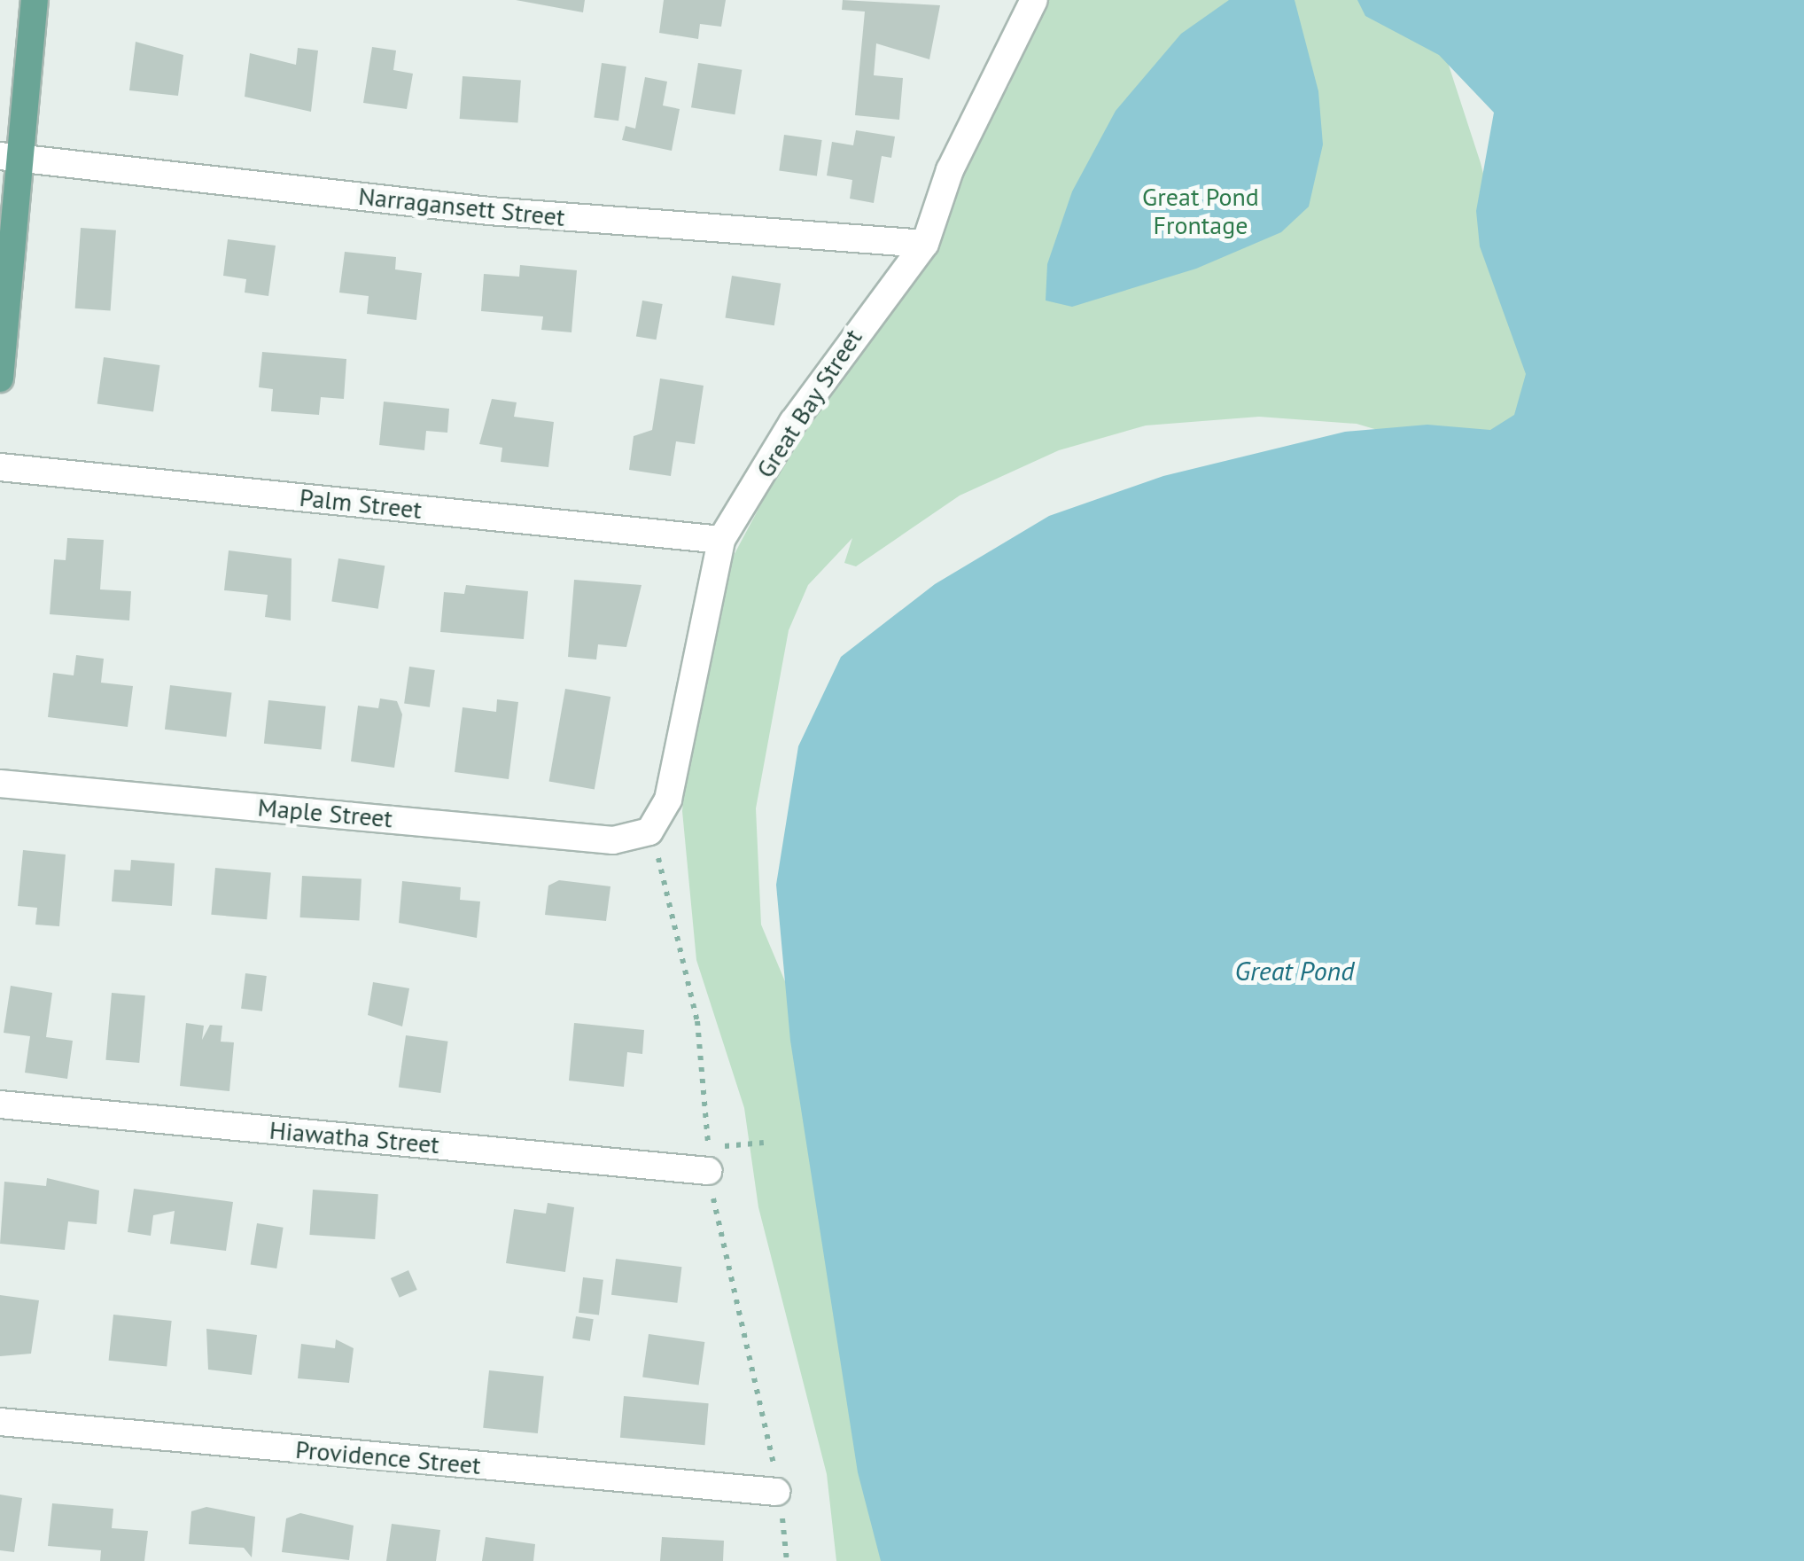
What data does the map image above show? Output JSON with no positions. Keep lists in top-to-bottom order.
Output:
{
  "streets": {
    "street": [
      "Narragansett Street",
      "Great Bay Street",
      "Palm Street",
      "Maple Street",
      "Hiawatha Street",
      "Providence Street"
    ]
  },
  "crossings": [
    ["Narragansett Street", "Great Bay Street"],
    ["Great Bay Street", "Palm Street"],
    ["Great Bay Street", "Maple Street"]
  ],
  "water": ["Great Pond"],
  "parks": ["Great Pond Frontage"]
}
